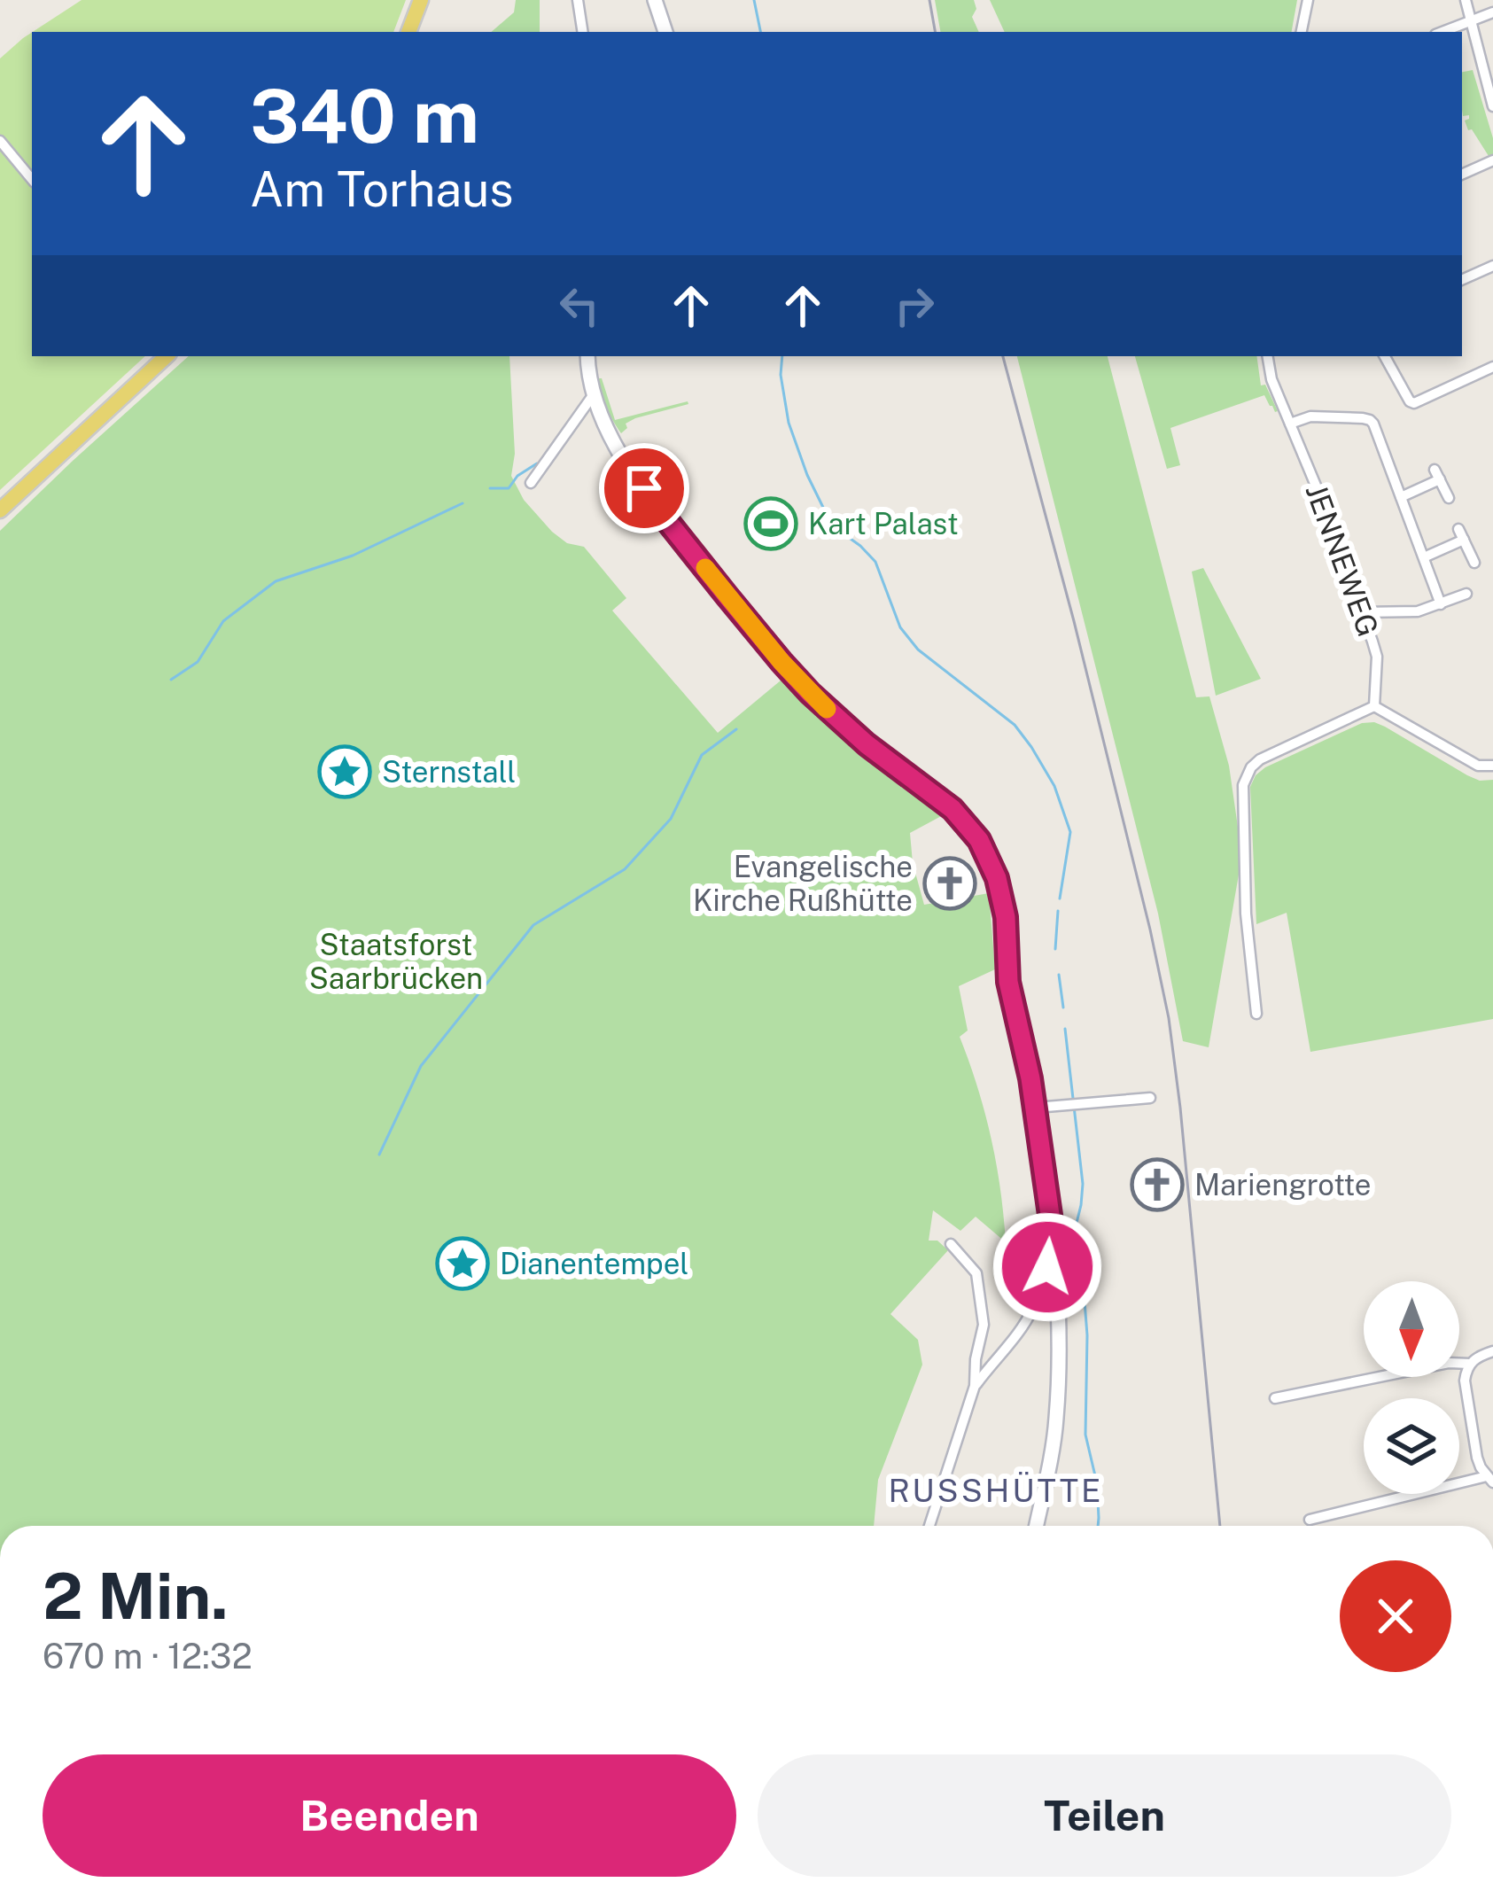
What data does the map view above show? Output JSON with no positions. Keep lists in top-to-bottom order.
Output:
{
  "streets": {
    "street": ["JENNEWEG"]
  },
  "districts": ["RUSSHÜTTE"],
  "parks": ["Staatsforst Saarbrücken"],
  "places": {
    "sports": ["Kart Palast"],
    "place": ["Sternstall", "Dianentempel"],
    "church": ["Evangelische Kirche Rußhütte", "Mariengrotte"]
  },
  "north": "bottom",
  "page": {
    "turn": ["340 m", "Am Torhaus"],
    "heading": ["2 Min.", "670 m · 12:32"],
    "buttons": ["Beenden", "Teilen"]
  }
}
